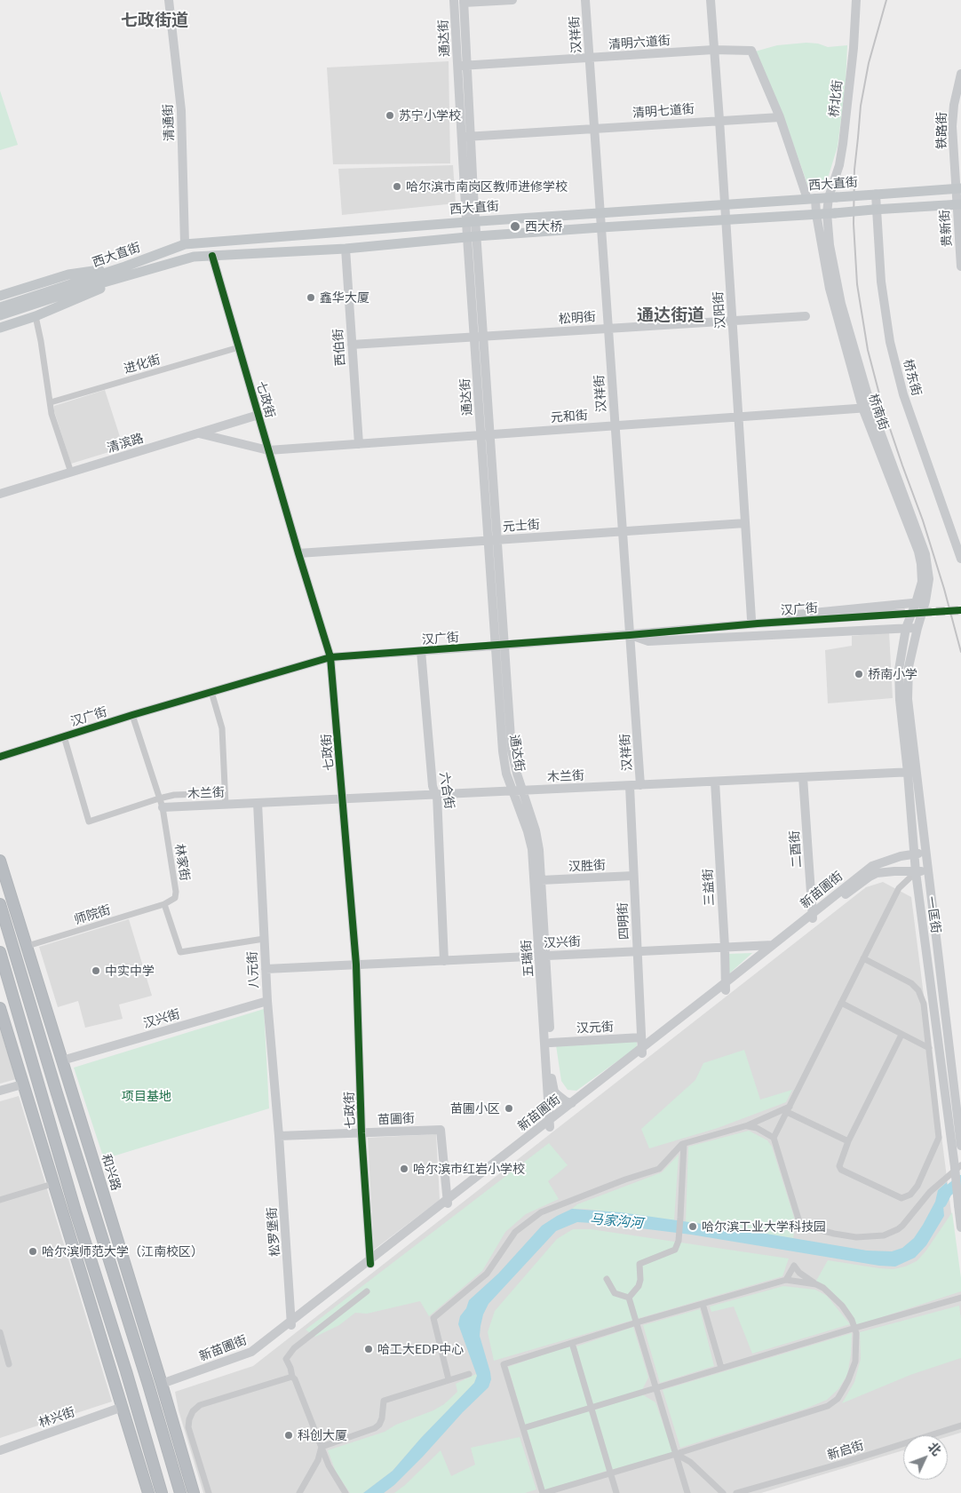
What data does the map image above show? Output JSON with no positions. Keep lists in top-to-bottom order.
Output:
{
  "streets": {
    "highway": ["和兴路"],
    "main road": ["西大直街"],
    "street": [
      "汉祥街",
      "通达街",
      "清明六道街",
      "桥北街",
      "清明七道街",
      "清通街",
      "铁路街",
      "贵新街",
      "汉阳街",
      "松明街",
      "西伯街",
      "进化街",
      "桥东街",
      "七政街",
      "桥南街",
      "元和街",
      "清滨路",
      "元士街",
      "汉广街",
      "木兰街",
      "六合街",
      "二酉街",
      "林家街",
      "汉胜街",
      "三益街",
      "新苗圃街",
      "师院街",
      "一匡街",
      "四明街",
      "汉兴街",
      "五瑞街",
      "八元街",
      "汉元街",
      "苗圃街",
      "松罗堡街",
      "林兴街",
      "新启街"
    ]
  },
  "crossings": [
    ["汉祥街", "清明六道街"],
    ["汉祥街", "清明七道街"],
    ["汉祥街", "西大直街"],
    ["汉祥街", "松明街"],
    ["汉祥街", "元和街"],
    ["汉祥街", "元士街"],
    ["汉祥街", "汉广街"],
    ["汉祥街", "木兰街"],
    ["通达街", "清明六道街"],
    ["通达街", "清明七道街"],
    ["通达街", "西大直街"],
    ["通达街", "松明街"],
    ["通达街", "元和街"],
    ["通达街", "元士街"],
    ["通达街", "汉广街"],
    ["通达街", "木兰街"],
    ["通达街", "五瑞街"],
    ["清明六道街", "清明七道街"],
    ["清明六道街", "汉阳街"],
    ["桥北街", "西大直街"],
    ["桥北街", "桥南街"],
    ["清明七道街", "汉阳街"],
    ["清通街", "西大直街"],
    ["铁路街", "西大直街"],
    ["铁路街", "贵新街"],
    ["西大直街", "贵新街"],
    ["西大直街", "汉阳街"],
    ["西大直街", "西伯街"],
    ["西大直街", "桥东街"],
    ["西大直街", "七政街"],
    ["西大直街", "桥南街"],
    ["汉阳街", "松明街"],
    ["汉阳街", "元和街"],
    ["汉阳街", "元士街"],
    ["汉阳街", "汉广街"],
    ["松明街", "西伯街"],
    ["西伯街", "元和街"],
    ["进化街", "七政街"],
    ["七政街", "元和街"],
    ["七政街", "清滨路"],
    ["七政街", "元士街"],
    ["七政街", "汉广街"],
    ["七政街", "木兰街"],
    ["七政街", "新苗圃街"],
    ["七政街", "汉兴街"],
    ["七政街", "苗圃街"],
    ["桥南街", "元和街"],
    ["桥南街", "汉广街"],
    ["桥南街", "一匡街"],
    ["元和街", "清滨路"],
    ["汉广街", "六合街"],
    ["汉广街", "林家街"],
    ["汉广街", "一匡街"],
    ["木兰街", "六合街"],
    ["木兰街", "二酉街"],
    ["木兰街", "林家街"],
    ["木兰街", "三益街"],
    ["木兰街", "一匡街"],
    ["木兰街", "四明街"],
    ["木兰街", "五瑞街"],
    ["木兰街", "八元街"],
    ["六合街", "汉兴街"],
    ["二酉街", "新苗圃街"],
    ["林家街", "师院街"],
    ["汉胜街", "四明街"],
    ["汉胜街", "五瑞街"],
    ["三益街", "新苗圃街"],
    ["三益街", "汉兴街"],
    ["新苗圃街", "一匡街"],
    ["新苗圃街", "四明街"],
    ["新苗圃街", "汉兴街"],
    ["新苗圃街", "五瑞街"],
    ["新苗圃街", "苗圃街"],
    ["新苗圃街", "和兴路"],
    ["新苗圃街", "松罗堡街"],
    ["师院街", "和兴路"],
    ["四明街", "汉兴街"],
    ["四明街", "汉元街"],
    ["汉兴街", "五瑞街"],
    ["汉兴街", "八元街"],
    ["汉兴街", "和兴路"],
    ["五瑞街", "汉元街"],
    ["八元街", "苗圃街"],
    ["八元街", "松罗堡街"],
    ["苗圃街", "松罗堡街"]
  ],
  "districts": ["七政街道", "通达街道"],
  "water": ["马家沟河"],
  "parks": ["项目基地"],
  "places": [
    "苏宁小学校",
    "哈尔滨市南岗区教师进修学校",
    "西大桥",
    "鑫华大厦",
    "桥南小学",
    "中实中学",
    "苗圃小区",
    "哈尔滨市红岩小学校",
    "哈尔滨工业大学科技园",
    "哈尔滨师范大学（江南校区）",
    "哈工大EDP中心",
    "科创大厦"
  ],
  "north": "top right"
}
